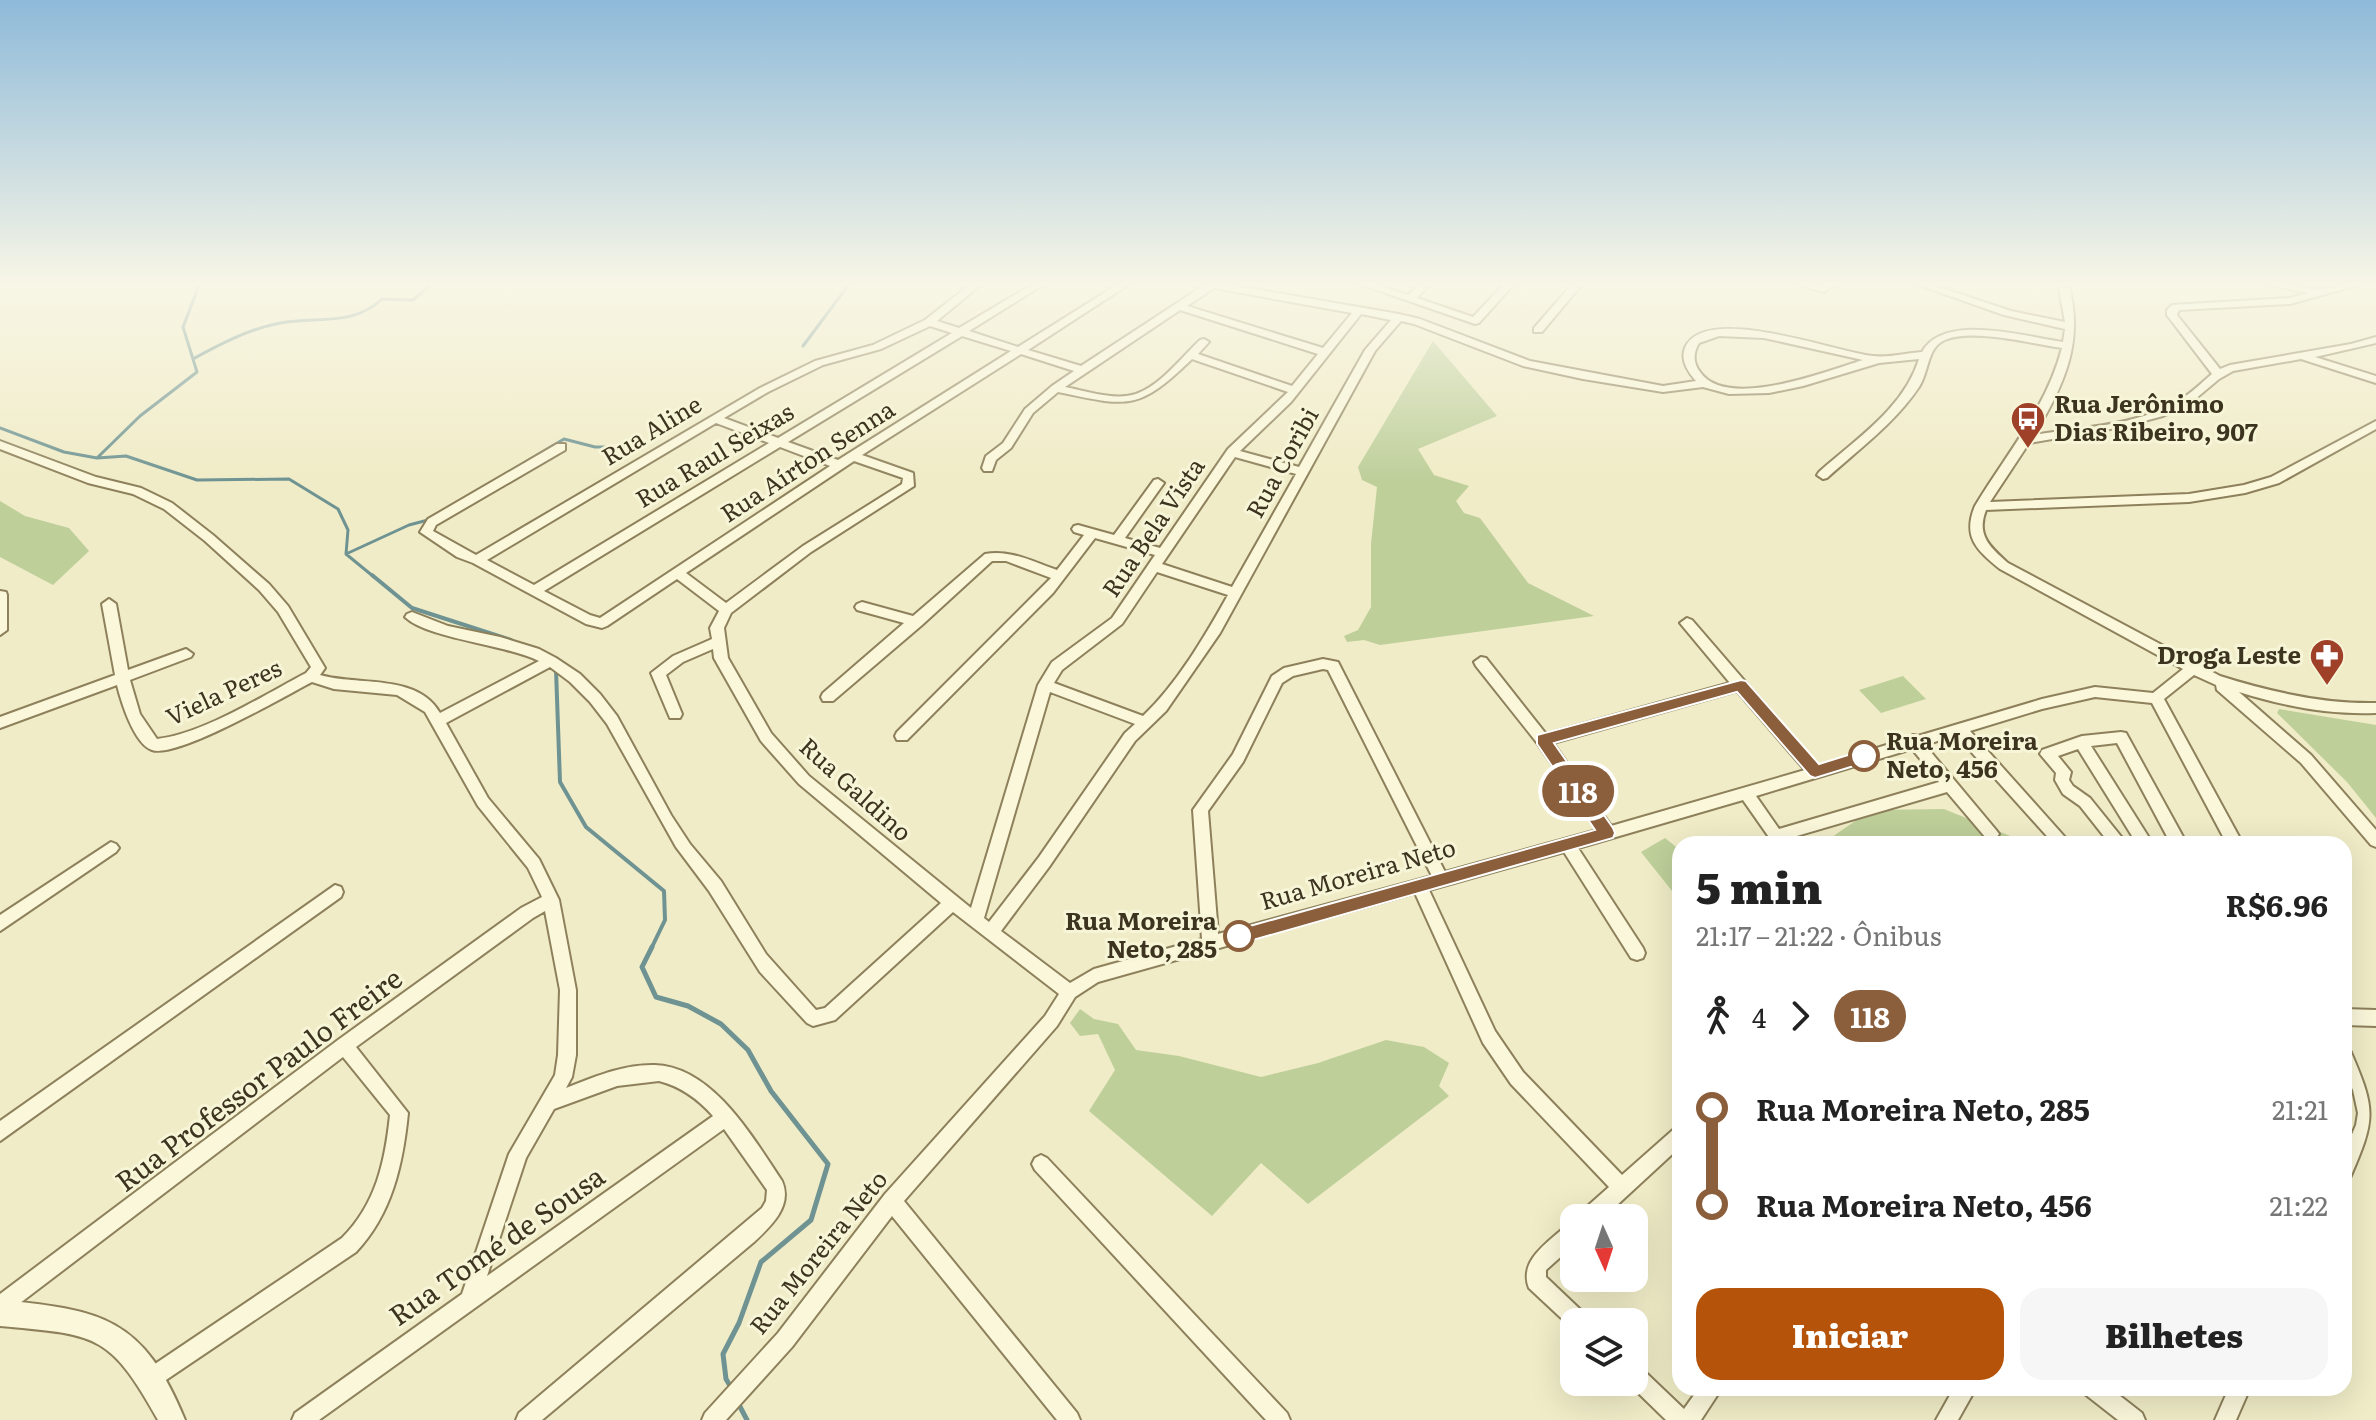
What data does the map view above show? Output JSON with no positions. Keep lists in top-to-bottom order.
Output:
{
  "streets": {
    "street": [
      "Rua Aline",
      "Rua Raul Seixas",
      "Rua Aírton Senna",
      "Rua Coribi",
      "Rua Bela Vista",
      "Viela Peres",
      "Rua Galdino",
      "Rua Moreira Neto",
      "Rua Professor Paulo Freire",
      "Rua Tomé de Sousa"
    ]
  },
  "crossings": [
    ["Rua Raul Seixas", "Rua Aírton Senna"],
    ["Rua Coribi", "Rua Galdino"],
    ["Rua Bela Vista", "Rua Galdino"],
    ["Rua Galdino", "Rua Moreira Neto"]
  ],
  "places": {
    "bus stop": ["Rua Jerônimo Dias Ribeiro, 907"],
    "pharmacy": ["Droga Leste"],
    "other": ["Rua Moreira Neto, 456", "Rua Moreira Neto, 285"]
  },
  "lines": ["bus line 118"],
  "north": "bottom",
  "page": {
    "on_map": "118",
    "heading": ["5 min", "21:17 – 21:22 · Ônibus", "R$6.96"],
    "legs": ["4", "118"],
    "list": [
      {
        "name": "Rua Moreira Neto, 285",
        "value": "21:21"
      },
      {
        "name": "Rua Moreira Neto, 456",
        "value": "21:22"
      }
    ],
    "buttons": ["Iniciar", "Bilhetes"]
  }
}
